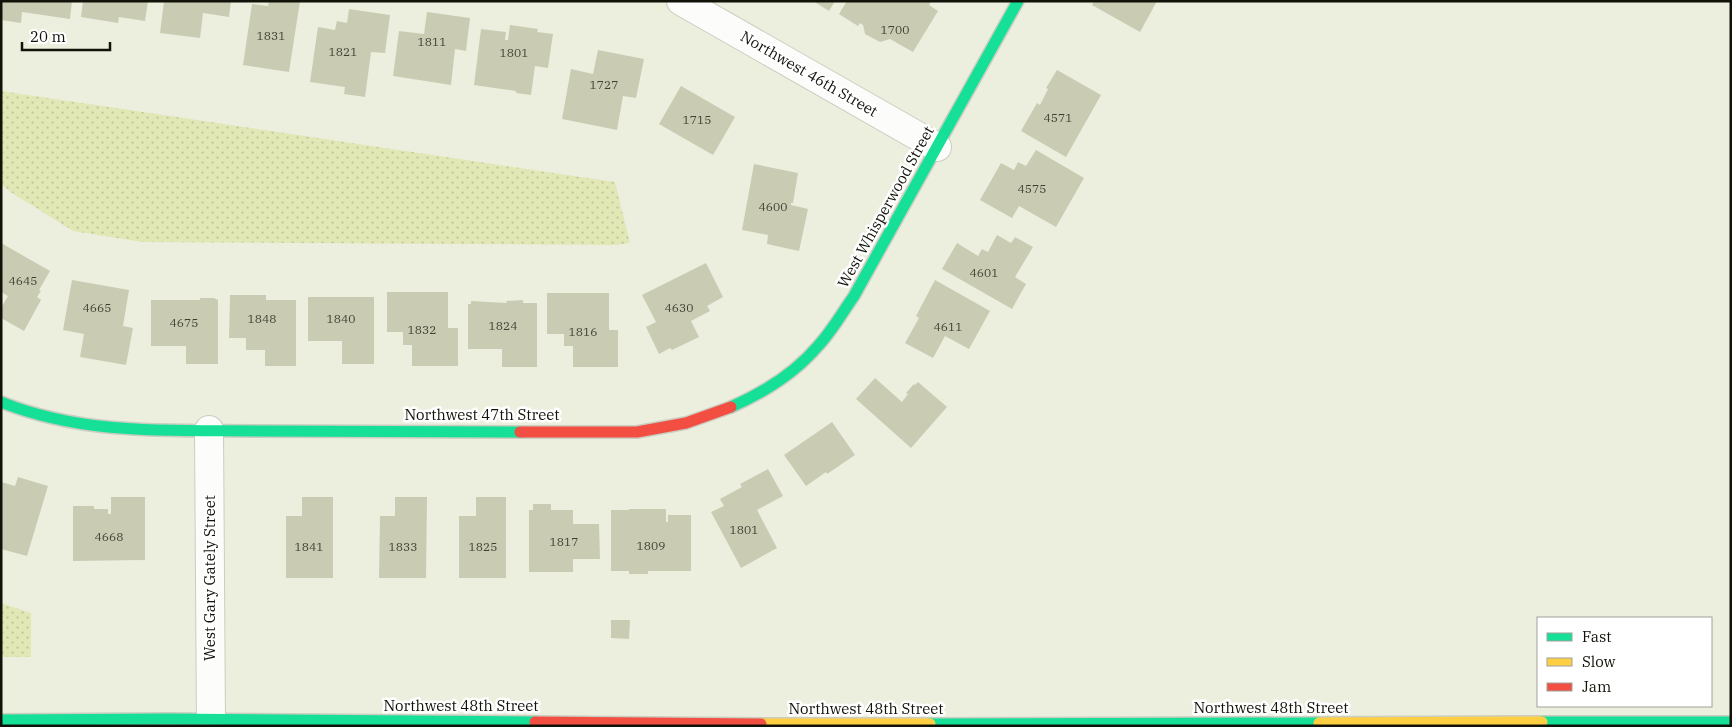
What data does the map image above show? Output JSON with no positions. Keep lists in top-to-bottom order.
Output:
{
  "streets": {
    "main road": ["West Whisperwood Street", "Northwest 47th Street", "Northwest 48th Street"],
    "street": ["Northwest 46th Street", "West Gary Gately Street"]
  },
  "crossings": [
    ["Northwest 46th Street", "West Whisperwood Street"],
    ["West Whisperwood Street", "Northwest 47th Street"],
    ["Northwest 47th Street", "West Gary Gately Street"],
    ["West Gary Gately Street", "Northwest 48th Street"]
  ],
  "house_numbers": [
    "1700",
    "1831",
    "1811",
    "1821",
    "1801",
    "1727",
    "4571",
    "1715",
    "4575",
    "4600",
    "4601",
    "4645",
    "4665",
    "4630",
    "1848",
    "1840",
    "4675",
    "1824",
    "4611",
    "1832",
    "1816",
    "1801",
    "4668",
    "1817",
    "1809",
    "1841",
    "1833",
    "1825"
  ],
  "legend": ["Fast", "Slow", "Jam"],
  "scale_bar": "20 m"
}
